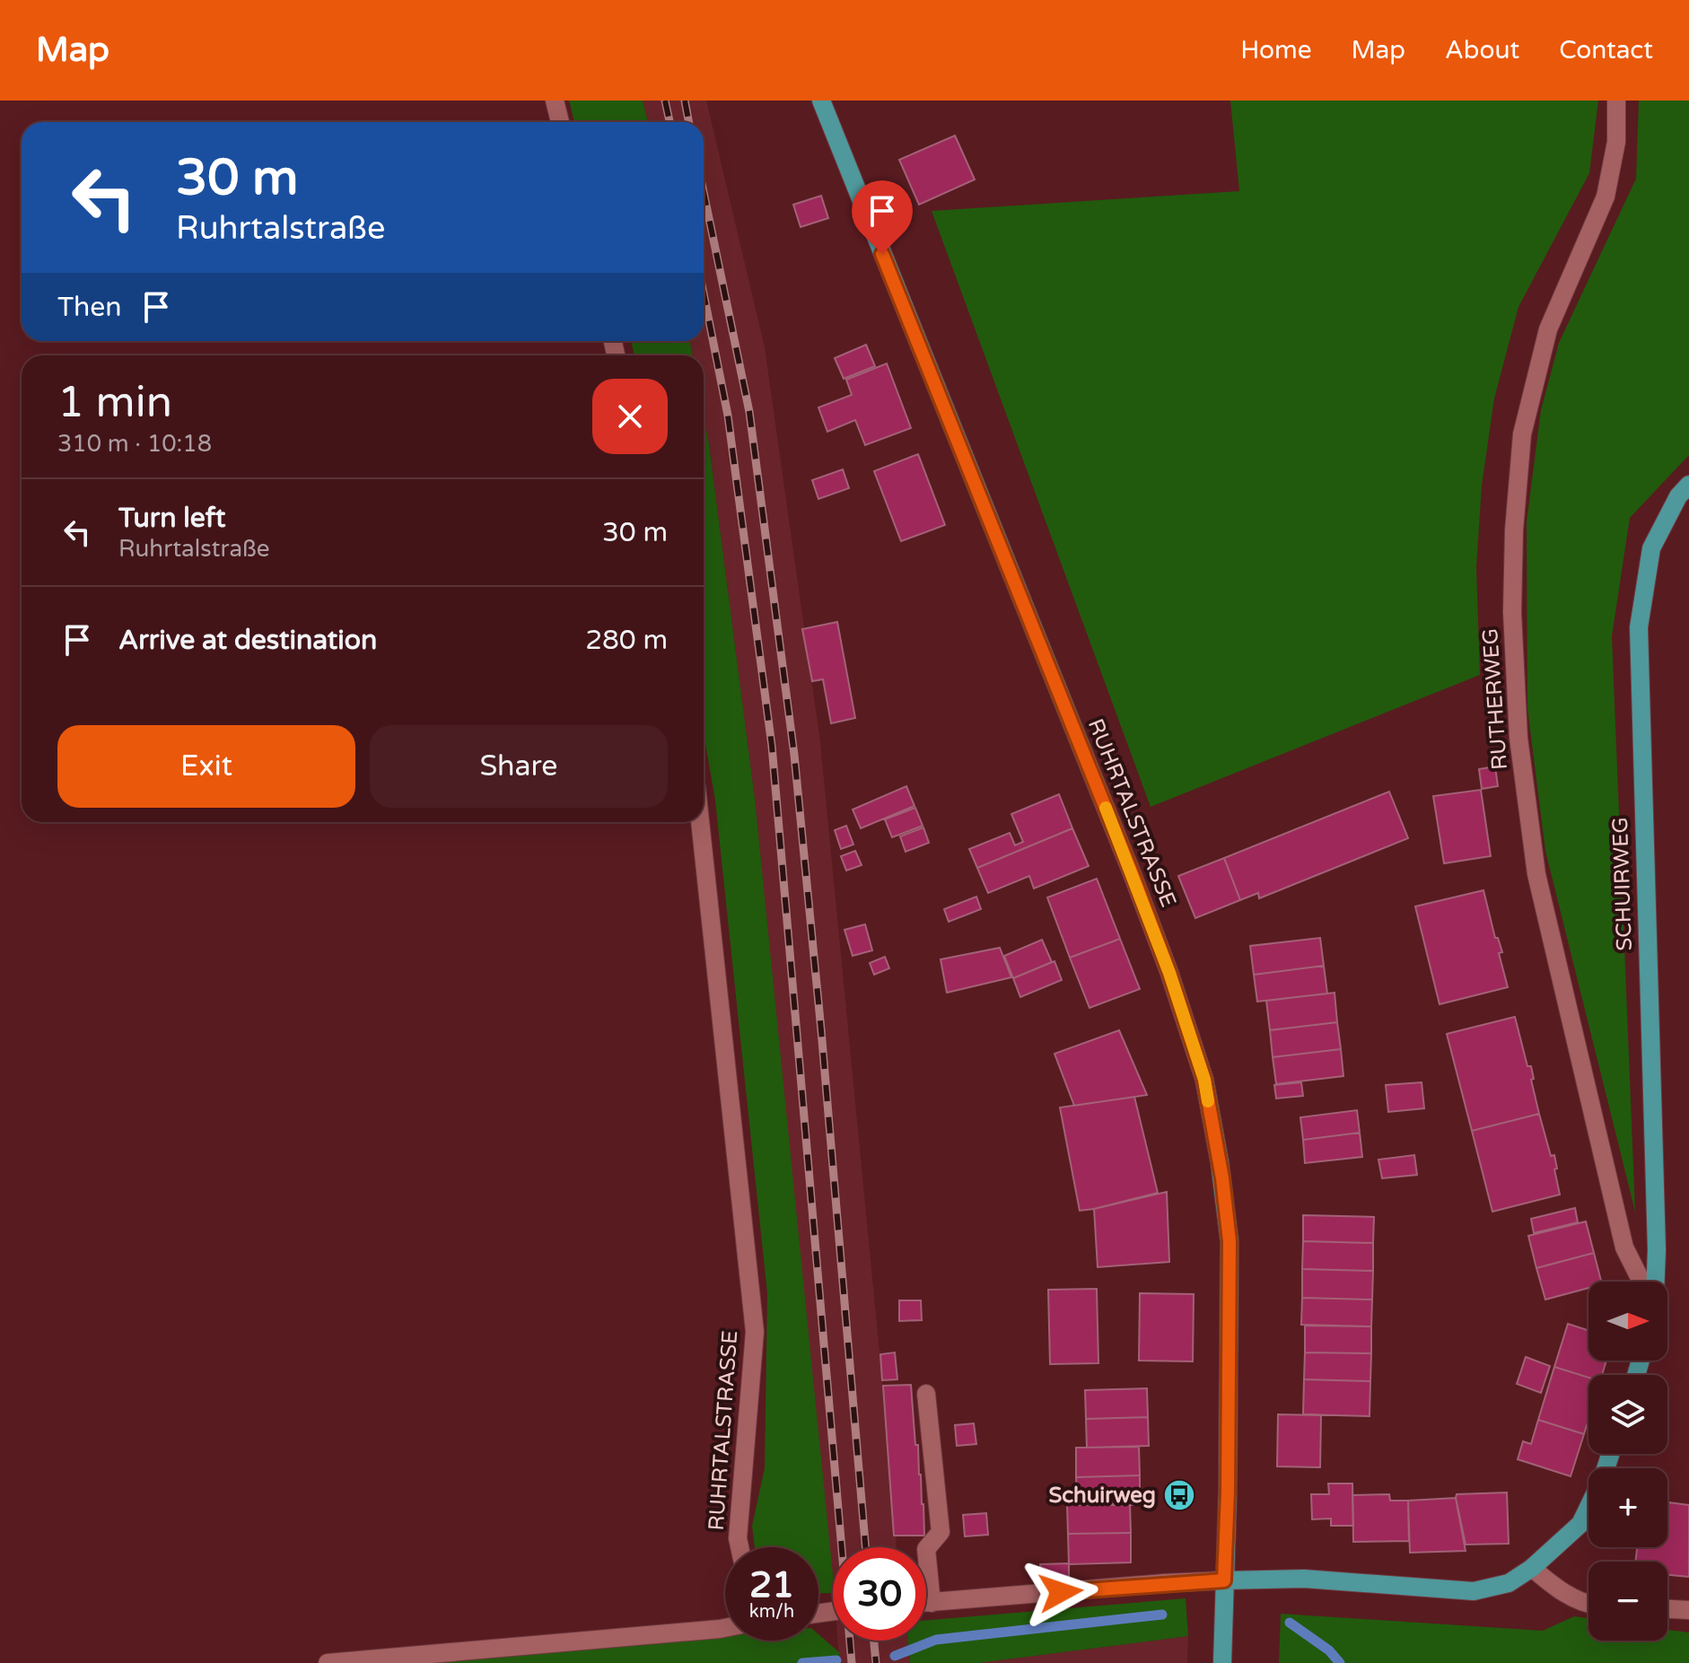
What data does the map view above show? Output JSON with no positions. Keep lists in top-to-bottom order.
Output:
{
  "streets": {
    "main road": ["RUHRTALSTRASSE", "SCHUIRWEG"],
    "street": ["RUTHERWEG"]
  },
  "places": {
    "bus stop": ["Schuirweg"]
  },
  "north": "right",
  "page": {
    "header": "Map",
    "nav": [
      "Home",
      "Map",
      "About",
      "Contact"
    ],
    "turn": ["30 m", "Ruhrtalstraße"],
    "then": "Then",
    "heading": ["1 min", "310 m · 10:18"],
    "list": [
      {
        "name": "Turn left",
        "note": "Ruhrtalstraße",
        "value": "30 m"
      },
      {
        "name": "Arrive at destination",
        "value": "280 m"
      }
    ],
    "buttons": ["Exit", "Share"],
    "map_buttons": ["+", "−"],
    "speed": "21 km/h",
    "limit": "30"
  }
}
